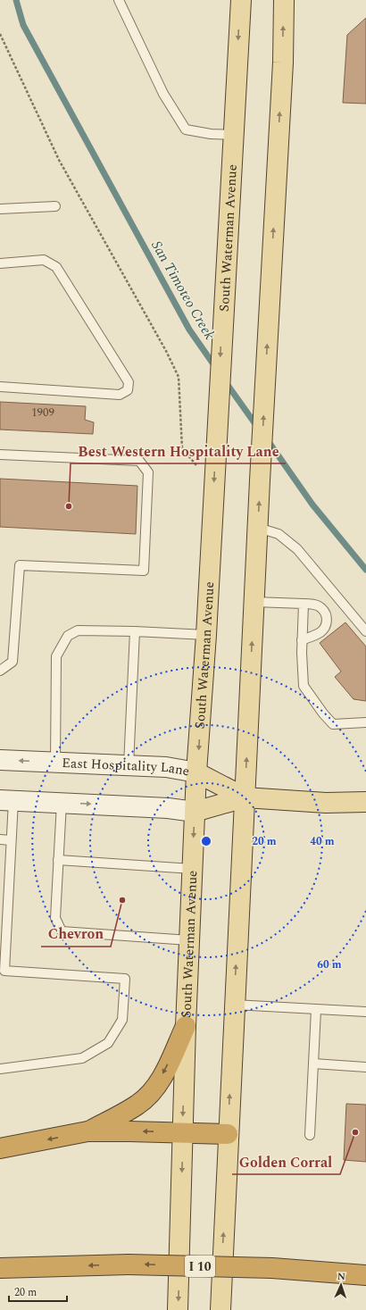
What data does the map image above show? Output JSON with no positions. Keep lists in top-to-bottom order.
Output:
{
  "streets": {
    "highway": ["I 10"],
    "main road": ["South Waterman Avenue", "East Hospitality Lane"]
  },
  "crossings": [
    ["South Waterman Avenue", "East Hospitality Lane"]
  ],
  "water": ["San Timoteo Creek"],
  "places": ["Best Western Hospitality Lane", "Chevron", "Golden Corral"],
  "house_numbers": ["1909"],
  "scale_bar": "20 m",
  "north": "top",
  "rings": ["20 m", "40 m", "60 m"]
}
